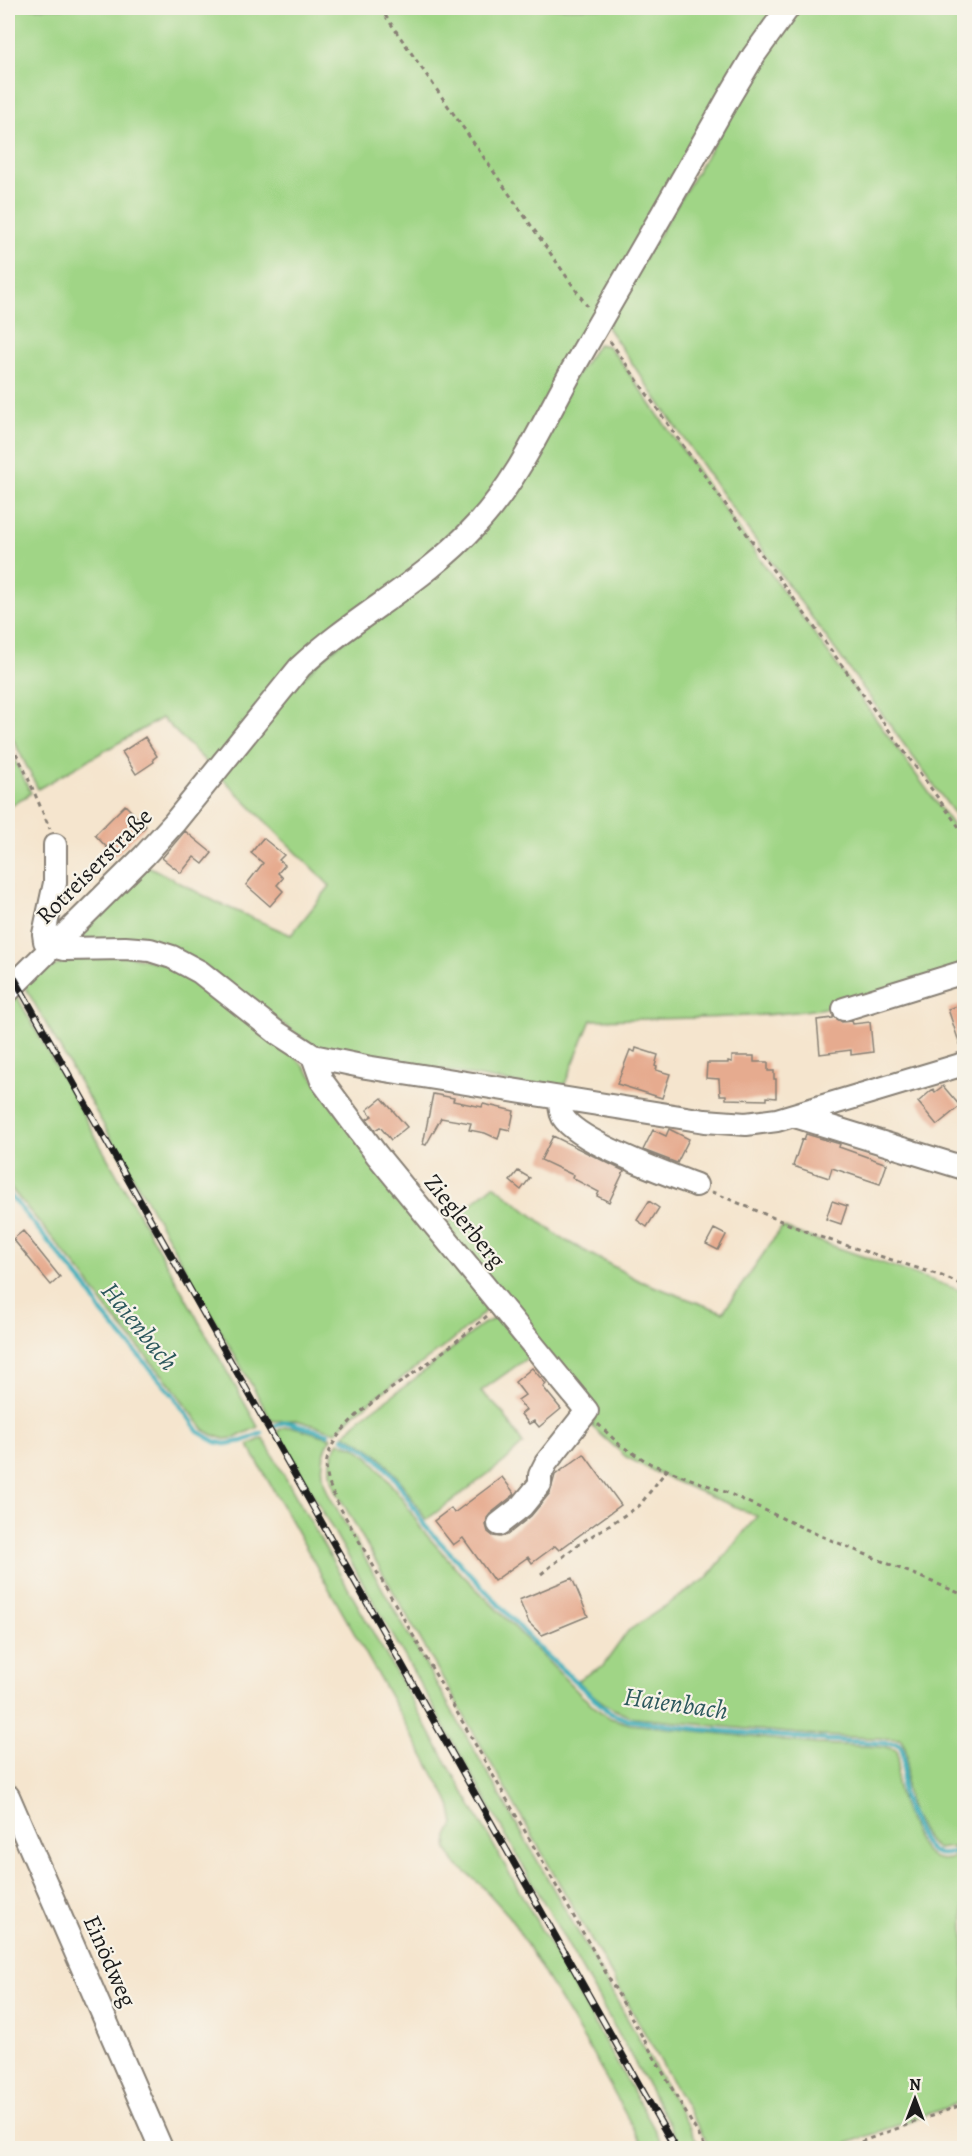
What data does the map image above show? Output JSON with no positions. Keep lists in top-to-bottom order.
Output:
{
  "streets": {
    "street": ["Rotreiserstraße", "Zieglerberg", "Einödweg"]
  },
  "water": ["Haienbach"],
  "north": "top"
}
